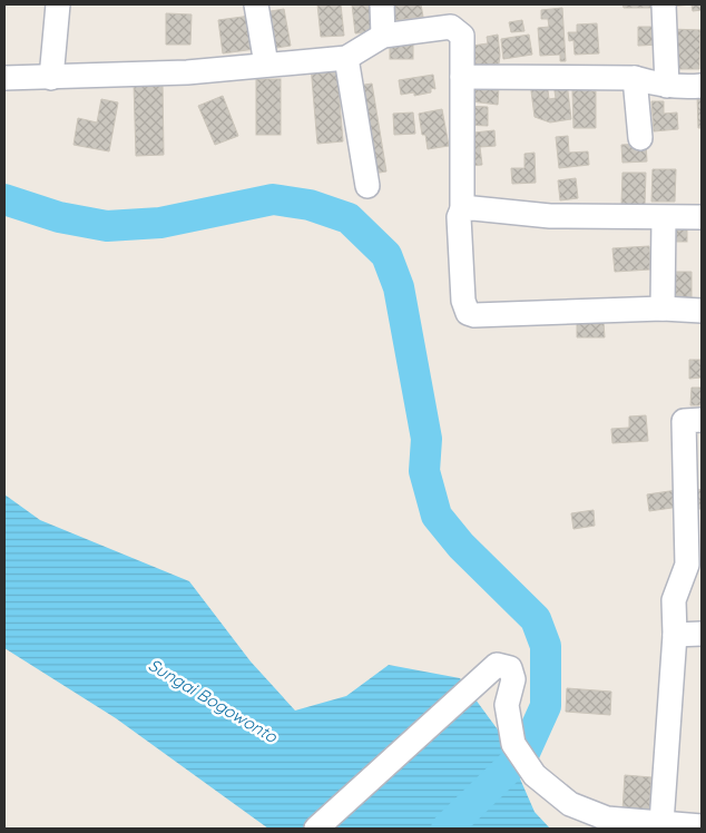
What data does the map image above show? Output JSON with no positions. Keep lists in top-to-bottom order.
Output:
{
  "water": ["Sungai Bogowonto"]
}
